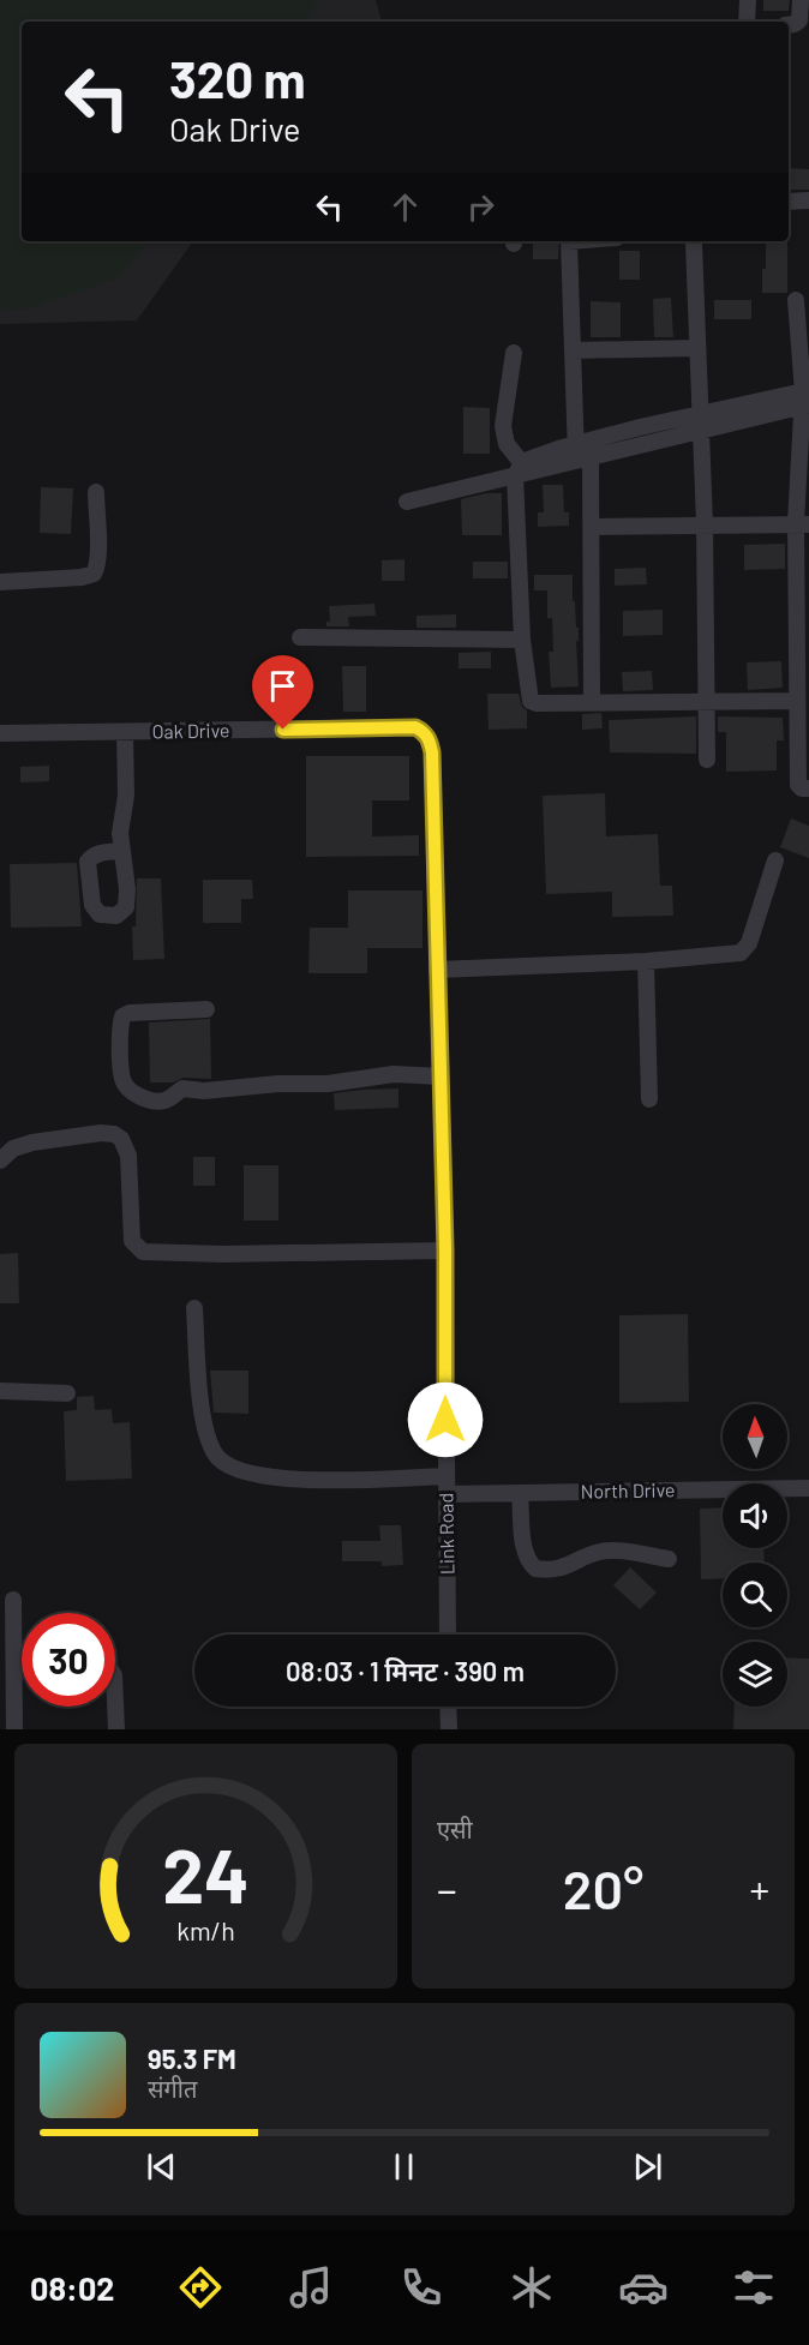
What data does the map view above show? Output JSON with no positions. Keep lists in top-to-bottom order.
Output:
{
  "streets": {
    "street": ["Oak Drive", "North Drive", "Link Road"]
  },
  "crossings": [
    ["Oak Drive", "Link Road"],
    ["North Drive", "Link Road"]
  ],
  "north": "top",
  "page": {
    "turn": ["320 m", "Oak Drive"],
    "limit": "30",
    "trip": "08:03 · 1 मिनट · 390 m",
    "tile": "एसी",
    "heat": ["−", "20°", "+"],
    "song": ["95.3 FM", "संगीत"],
    "tabs": "08:02",
    "gauge": ["24", "km/h"]
  }
}
